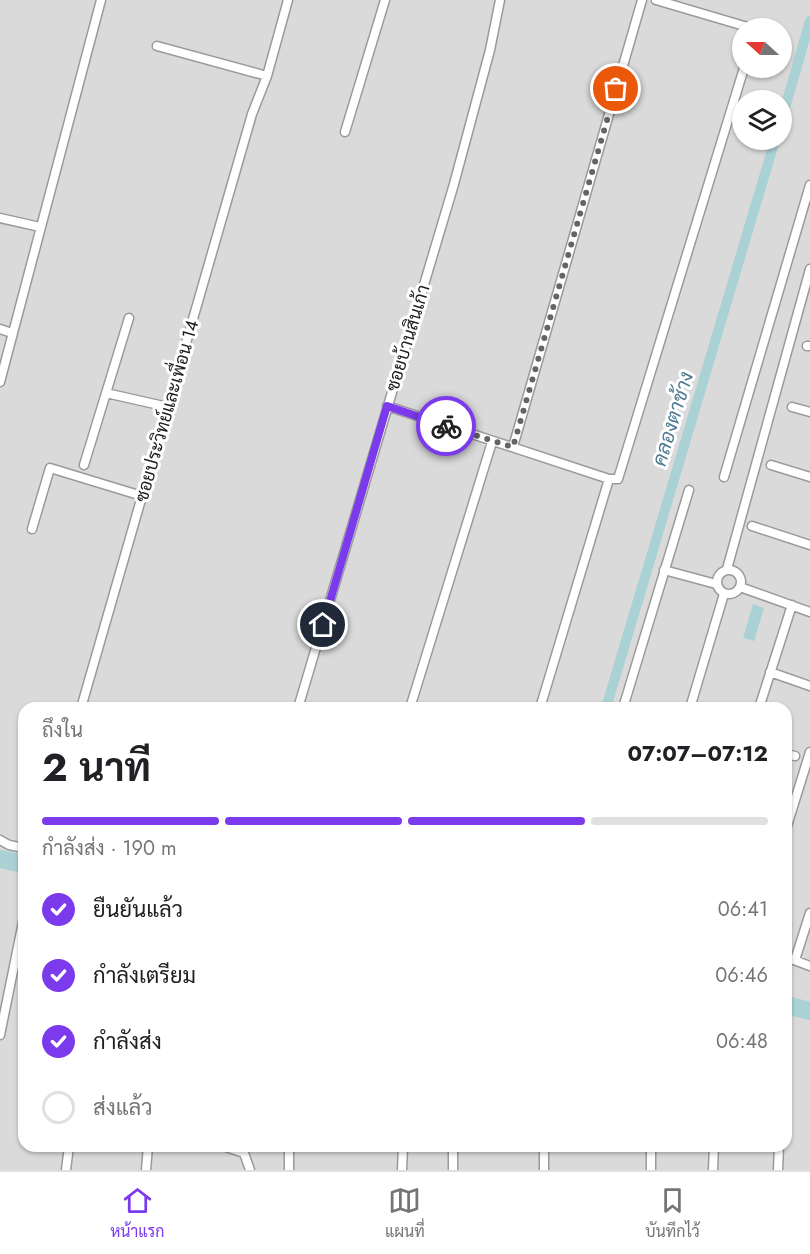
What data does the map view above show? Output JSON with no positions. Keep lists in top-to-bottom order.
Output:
{
  "streets": {
    "street": ["ซอยบ้านสินเก้า", "ซอยประวิทย์และเพื่อน 14"]
  },
  "water": ["คลองตาช้าง"],
  "north": "left",
  "page": {
    "heading": ["2 นาที", "ถึงใน", "07:07–07:12"],
    "bar": "กำลังส่ง · 190 m",
    "list": [
      ["ยืนยันแล้ว", "06:41"],
      ["กำลังเตรียม", "06:46"],
      ["กำลังส่ง", "06:48"],
      "ส่งแล้ว"
    ],
    "tabs": ["หน้าแรก", "แผนที่", "บันทึกไว้"]
  }
}
